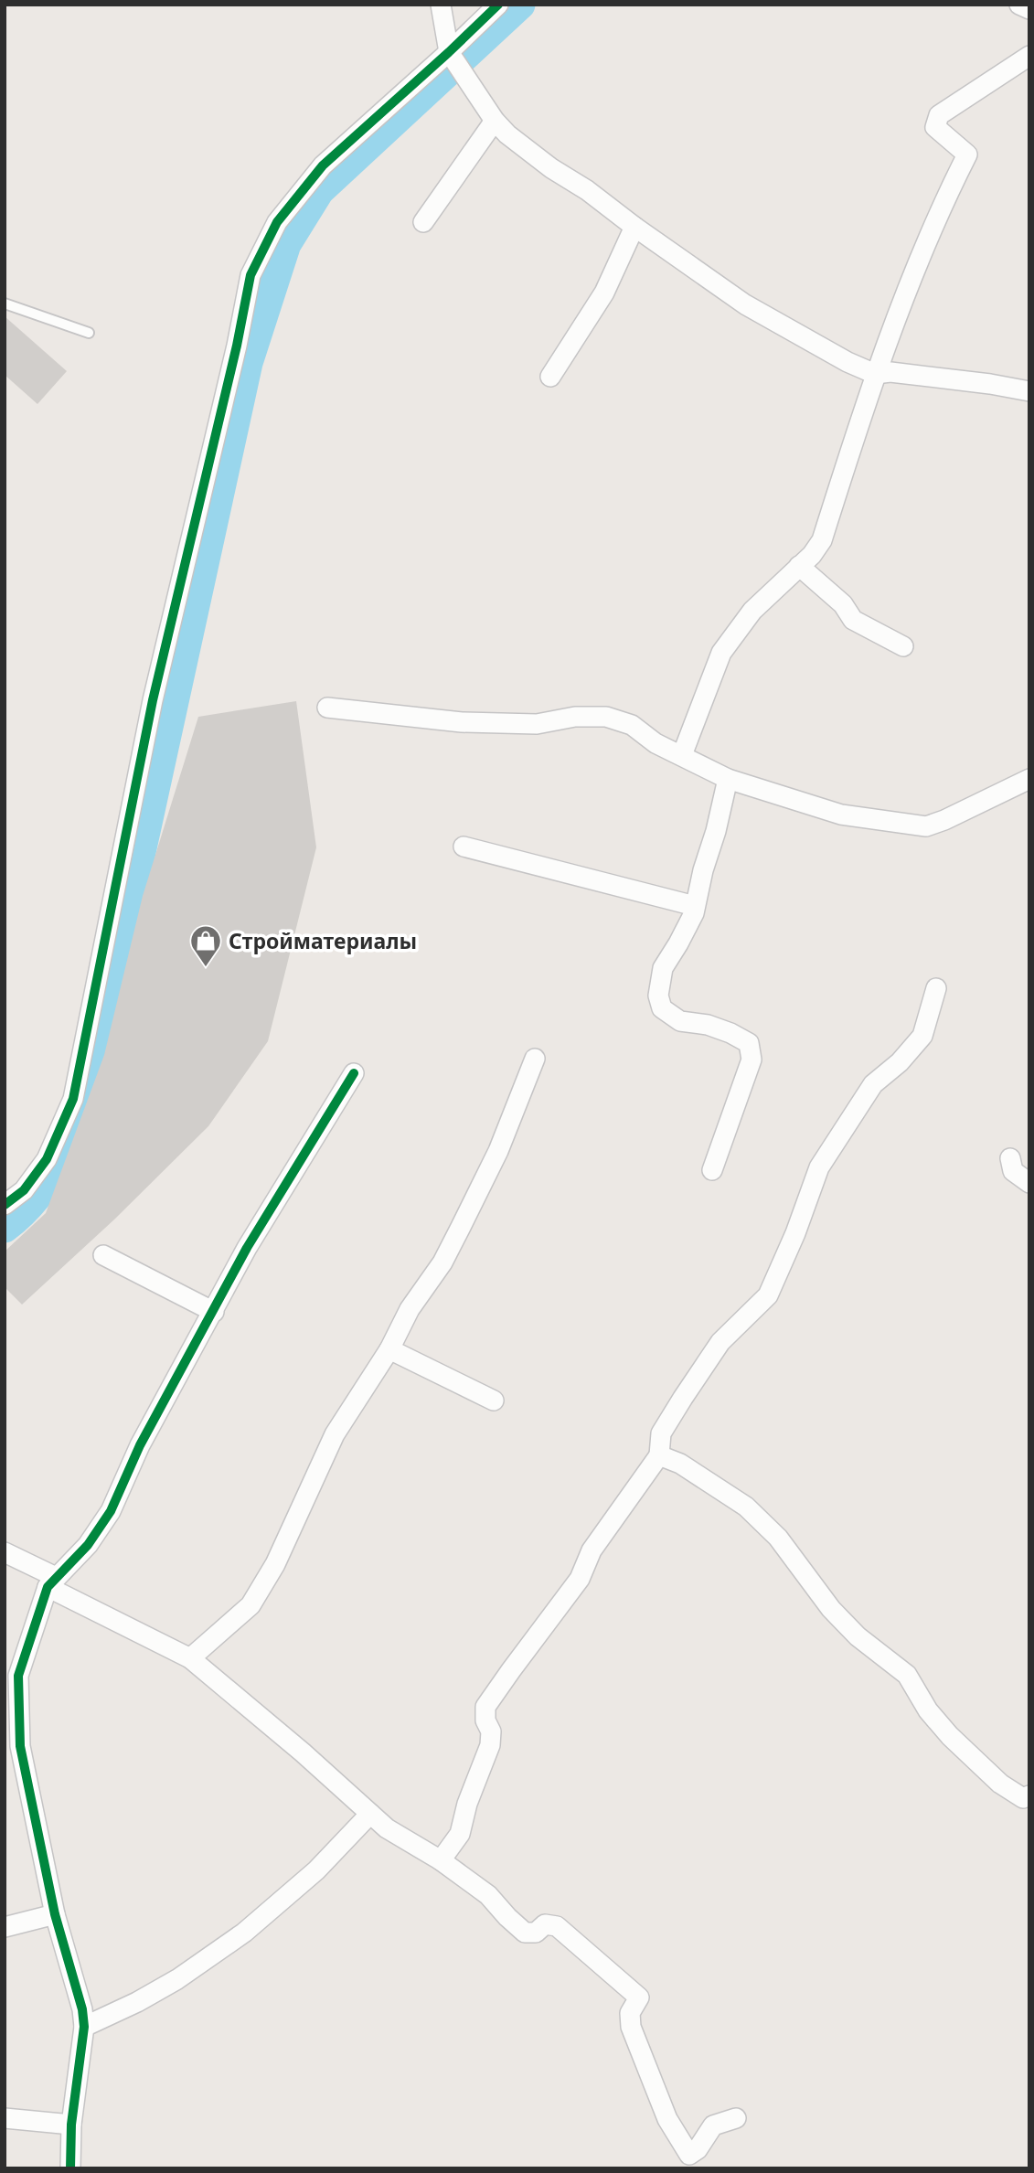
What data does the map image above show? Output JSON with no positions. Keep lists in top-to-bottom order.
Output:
{
  "places": {
    "shop": ["Стройматериалы"]
  }
}
